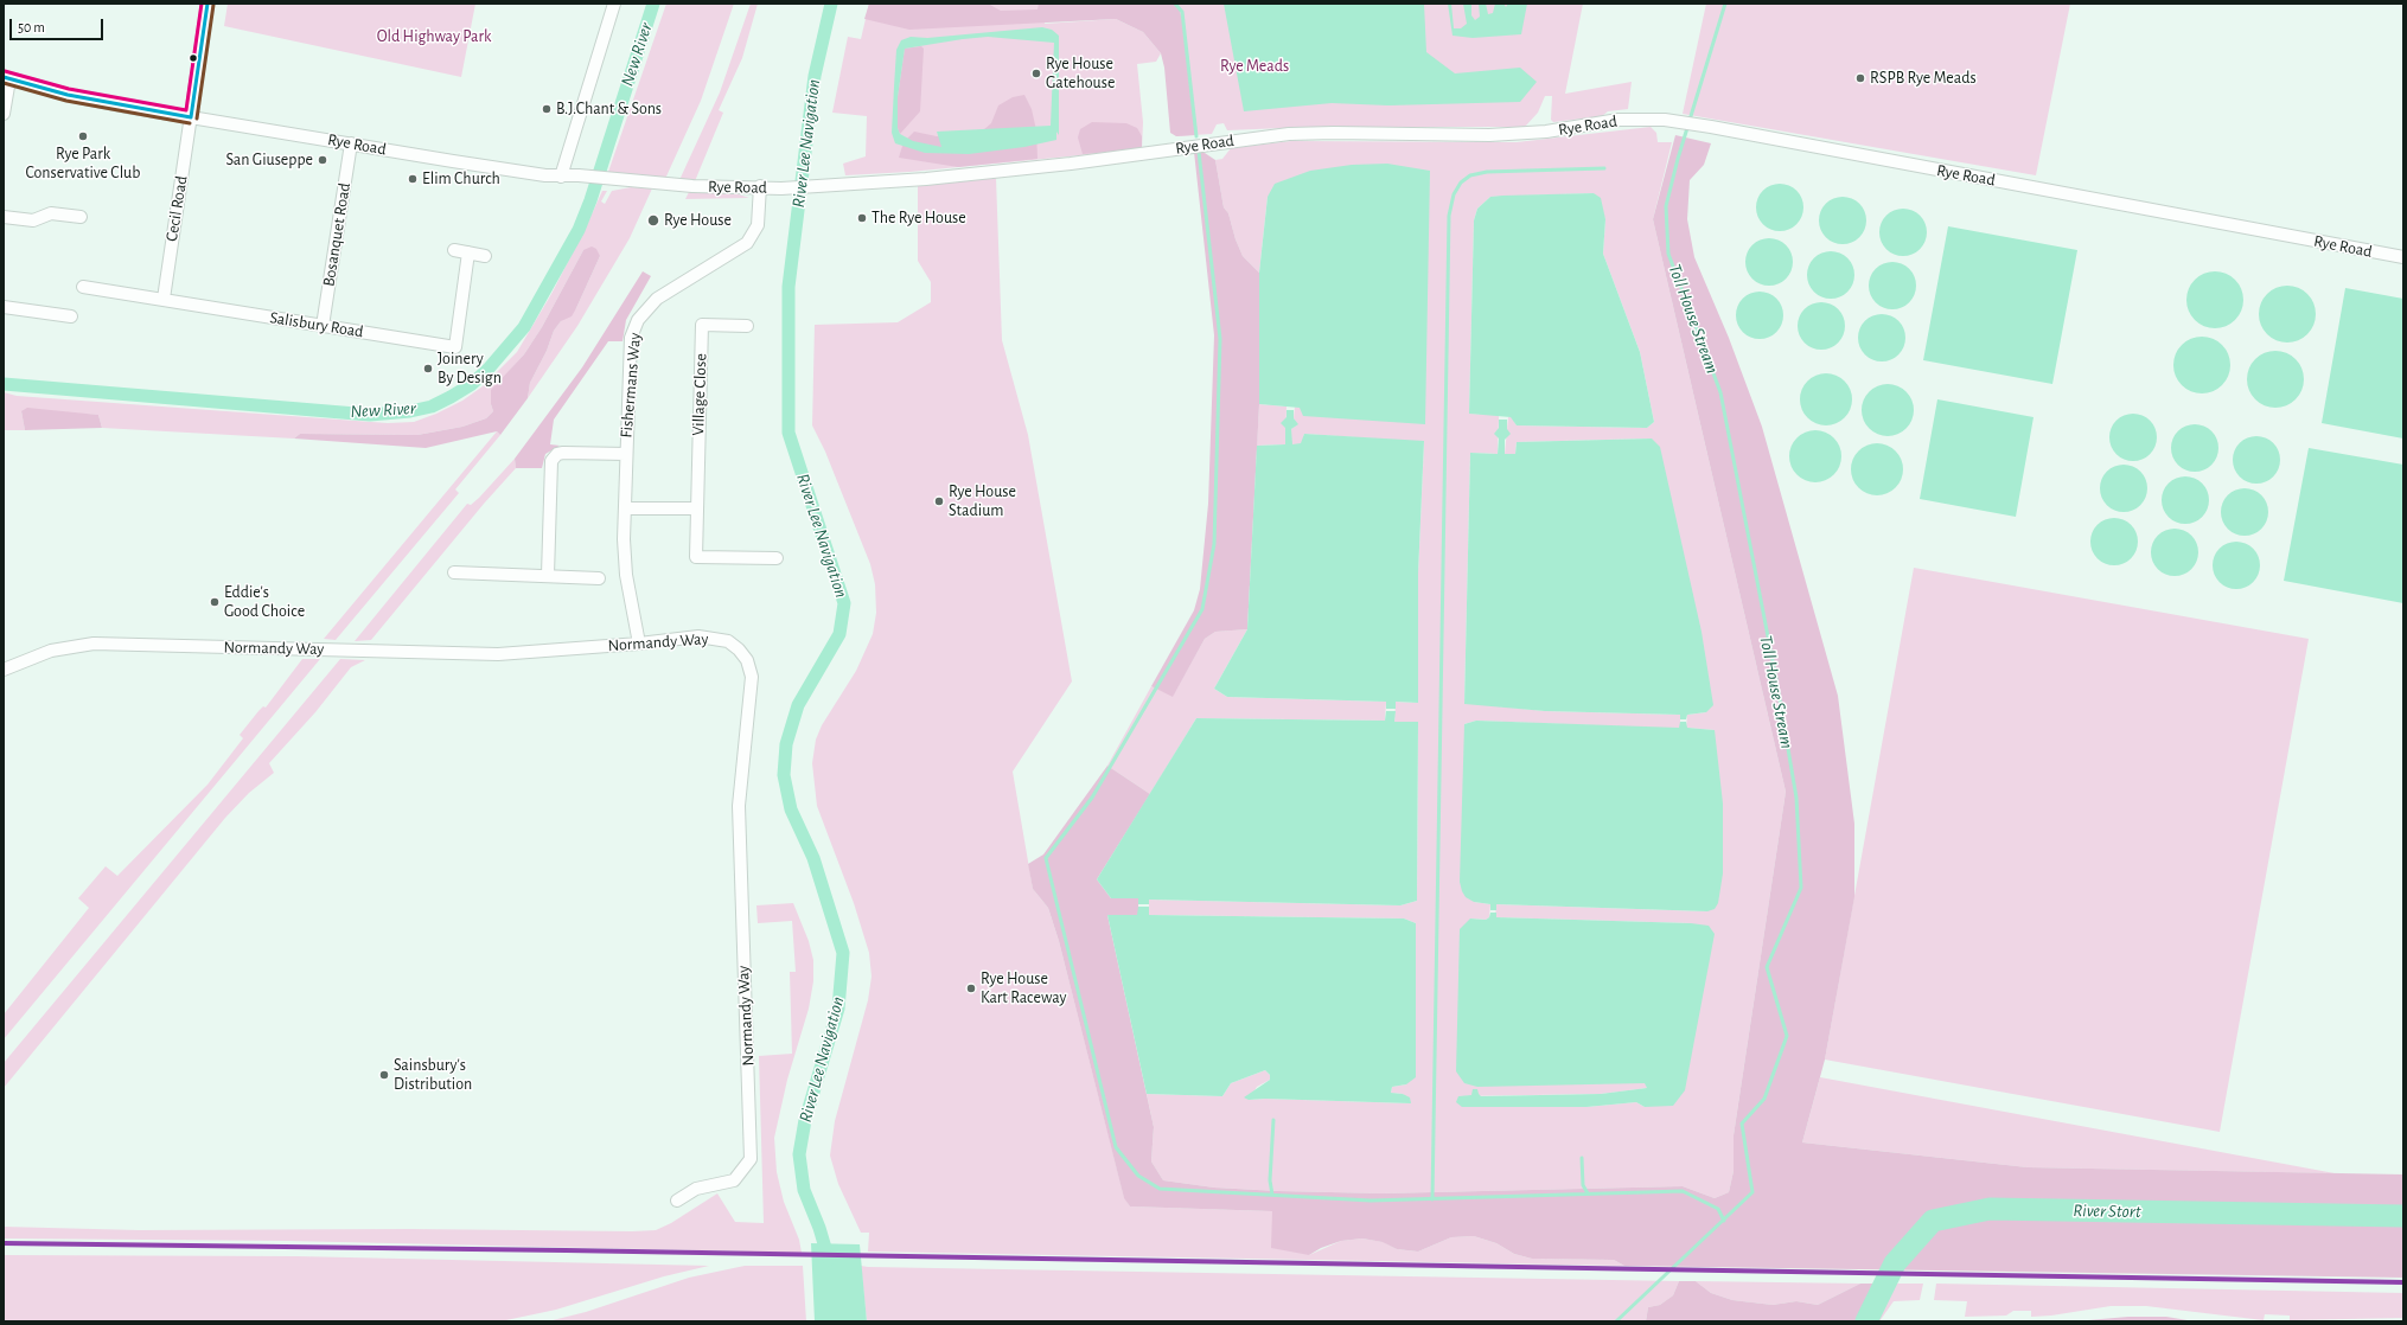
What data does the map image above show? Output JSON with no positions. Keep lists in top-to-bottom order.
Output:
{
  "streets": {
    "street": [
      "Rye Road",
      "Cecil Road",
      "Bosanquet Road",
      "Salisbury Road",
      "Fishermans Way",
      "Village Close",
      "Normandy Way"
    ]
  },
  "crossings": [
    ["Rye Road", "Cecil Road"],
    ["Rye Road", "Bosanquet Road"],
    ["Rye Road", "Fishermans Way"],
    ["Cecil Road", "Salisbury Road"],
    ["Bosanquet Road", "Salisbury Road"],
    ["Fishermans Way", "Normandy Way"]
  ],
  "water": [
    "New River",
    "River Lee Navigation",
    "Toll House Stream",
    "River Stort"
  ],
  "parks": ["Old Highway Park", "Rye Meads"],
  "places": [
    "Rye House Gatehouse",
    "RSPB Rye Meads",
    "B.J.Chant & Sons",
    "Rye Park Conservative Club",
    "San Giuseppe",
    "Elim Church",
    "The Rye House",
    "Rye House",
    "Joinery By Design",
    "Rye House Stadium",
    "Eddie's Good Choice",
    "Rye House Kart Raceway",
    "Sainsbury's Distribution"
  ],
  "scale_bar": "50 m"
}
